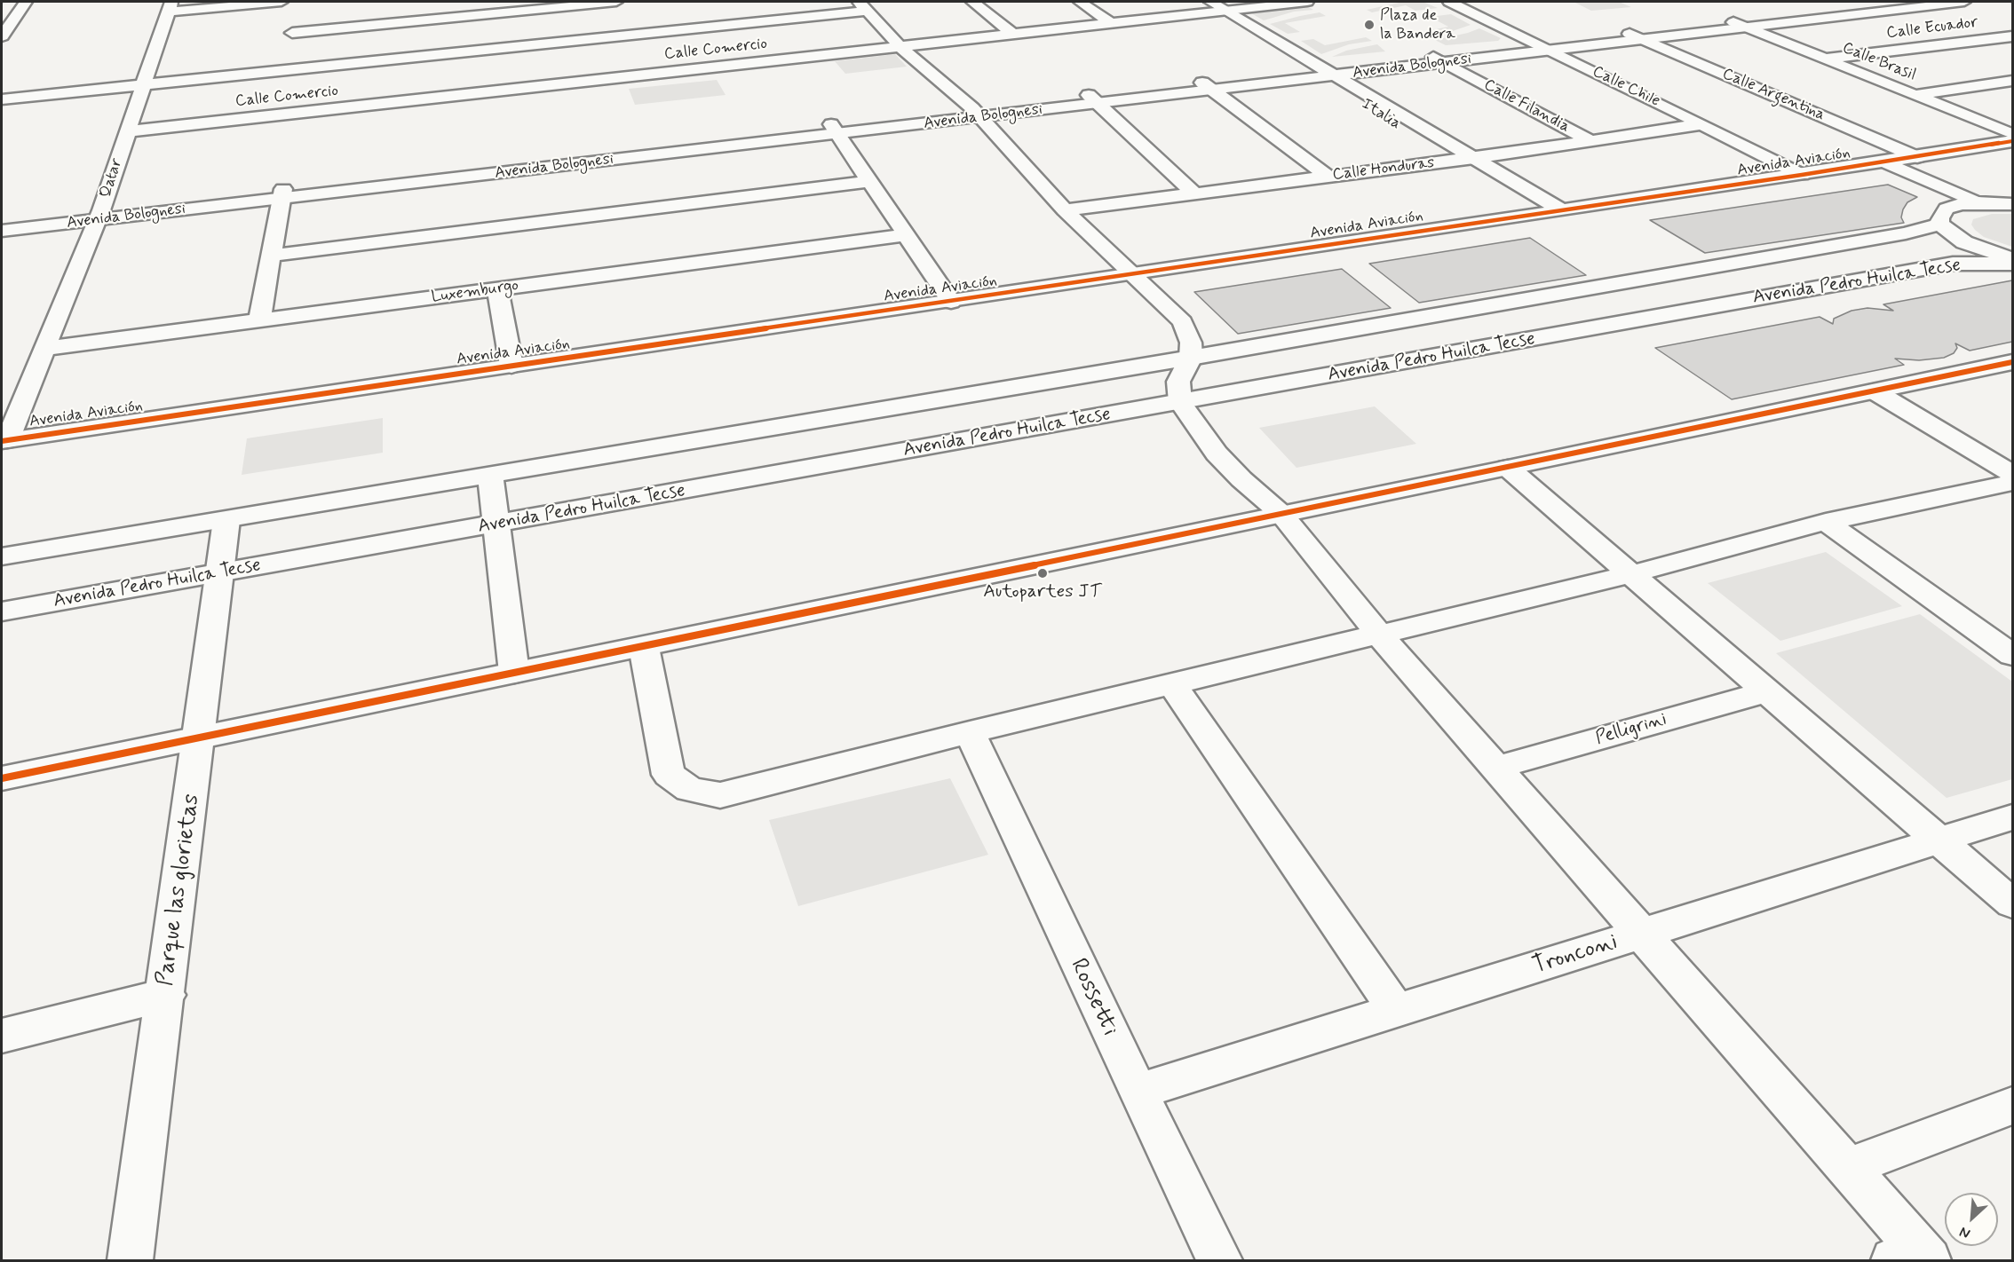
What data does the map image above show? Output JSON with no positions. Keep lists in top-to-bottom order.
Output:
{
  "streets": {
    "street": [
      "Calle Ecuador",
      "Calle Comercio",
      "Calle Brasil",
      "Avenida Bolognesi",
      "Calle Chile",
      "Calle Argentina",
      "Calle Filandia",
      "Italia",
      "Avenida Aviación",
      "Calle Honduras",
      "Qatar",
      "Avenida Pedro Huilca Tecse",
      "Luxemburgo",
      "Pelligrini",
      "Parque las glorietas",
      "Tronconi",
      "Rossetti"
    ]
  },
  "crossings": [
    ["Calle Ecuador", "Calle Brasil"],
    ["Calle Comercio", "Italia"],
    ["Calle Comercio", "Qatar"],
    ["Calle Brasil", "Avenida Bolognesi"],
    ["Avenida Bolognesi", "Calle Chile"],
    ["Avenida Bolognesi", "Calle Argentina"],
    ["Avenida Bolognesi", "Calle Filandia"],
    ["Avenida Bolognesi", "Italia"],
    ["Avenida Bolognesi", "Qatar"],
    ["Calle Chile", "Avenida Aviación"],
    ["Calle Chile", "Calle Honduras"],
    ["Calle Argentina", "Avenida Aviación"],
    ["Calle Filandia", "Calle Honduras"],
    ["Italia", "Avenida Aviación"],
    ["Italia", "Calle Honduras"],
    ["Avenida Aviación", "Qatar"],
    ["Qatar", "Luxemburgo"],
    ["Avenida Pedro Huilca Tecse", "Parque las glorietas"],
    ["Tronconi", "Rossetti"]
  ],
  "places": ["Plaza de la Bandera", "Autopartes JT"],
  "north": "bottom left"
}
